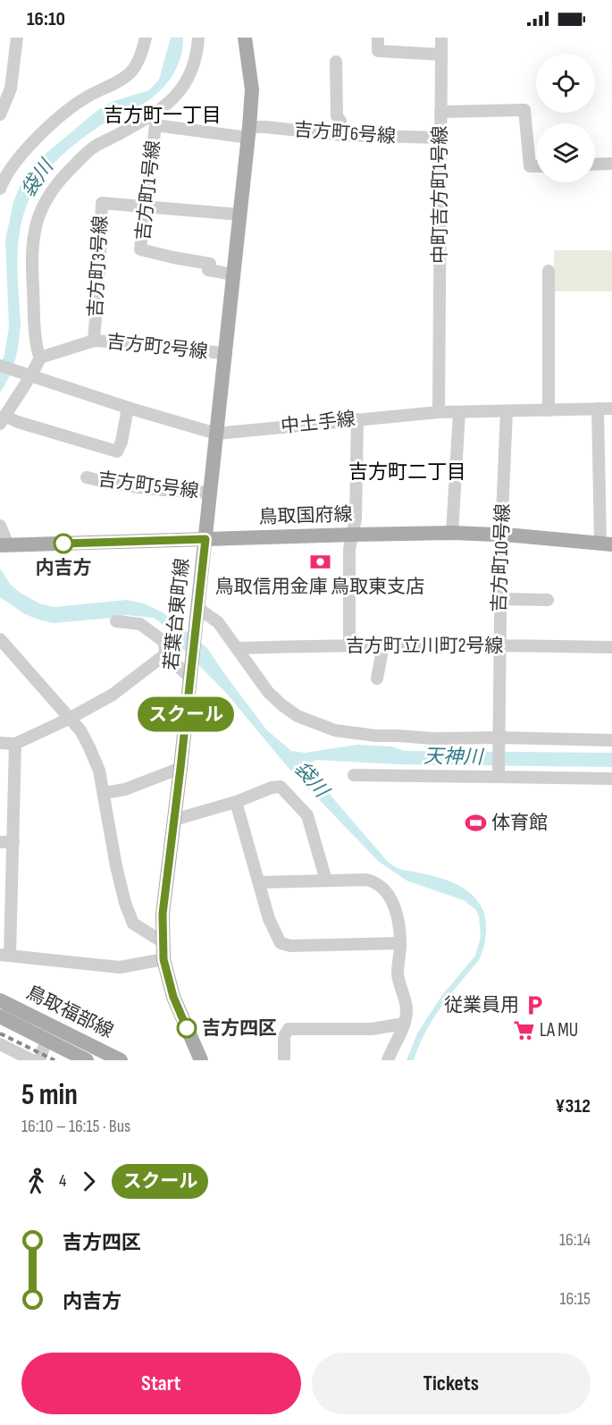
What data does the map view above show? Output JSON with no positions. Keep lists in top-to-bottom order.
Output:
{
  "streets": {
    "main road": ["鳥取国府線", "若葉台東町線", "鳥取福部線"],
    "street": [
      "吉方町6号線",
      "吉方町1号線",
      "中町吉方町1号線",
      "吉方町3号線",
      "吉方町2号線",
      "中土手線",
      "吉方町5号線",
      "吉方町10号線",
      "吉方町立川町2号線"
    ]
  },
  "crossings": [
    ["吉方町6号線", "吉方町1号線"],
    ["吉方町6号線", "中町吉方町1号線"],
    ["吉方町6号線", "若葉台東町線"],
    ["吉方町1号線", "吉方町3号線"],
    ["吉方町1号線", "若葉台東町線"],
    ["中町吉方町1号線", "中土手線"],
    ["吉方町3号線", "吉方町2号線"],
    ["吉方町3号線", "若葉台東町線"],
    ["吉方町2号線", "若葉台東町線"],
    ["中土手線", "吉方町10号線"],
    ["中土手線", "若葉台東町線"],
    ["吉方町5号線", "若葉台東町線"],
    ["鳥取国府線", "吉方町10号線"],
    ["鳥取国府線", "若葉台東町線"],
    ["吉方町10号線", "吉方町立川町2号線"]
  ],
  "districts": ["吉方町一丁目", "吉方町二丁目"],
  "water": ["袋川", "天神川"],
  "places": {
    "other": ["内吉方", "吉方四区"],
    "bank": ["鳥取信用金庫 鳥取東支店"],
    "sports": ["体育館"],
    "parking": ["従業員用"],
    "supermarket": ["LA MU"]
  },
  "lines": ["bus line スクール"],
  "page": {
    "status": "16:10",
    "on_map": "スクール",
    "heading": ["5 min", "16:10 – 16:15 · Bus", "¥312"],
    "legs": ["4", "スクール"],
    "list": [
      {
        "name": "吉方四区",
        "value": "16:14"
      },
      {
        "name": "内吉方",
        "value": "16:15"
      }
    ],
    "buttons": ["Start", "Tickets"]
  }
}
